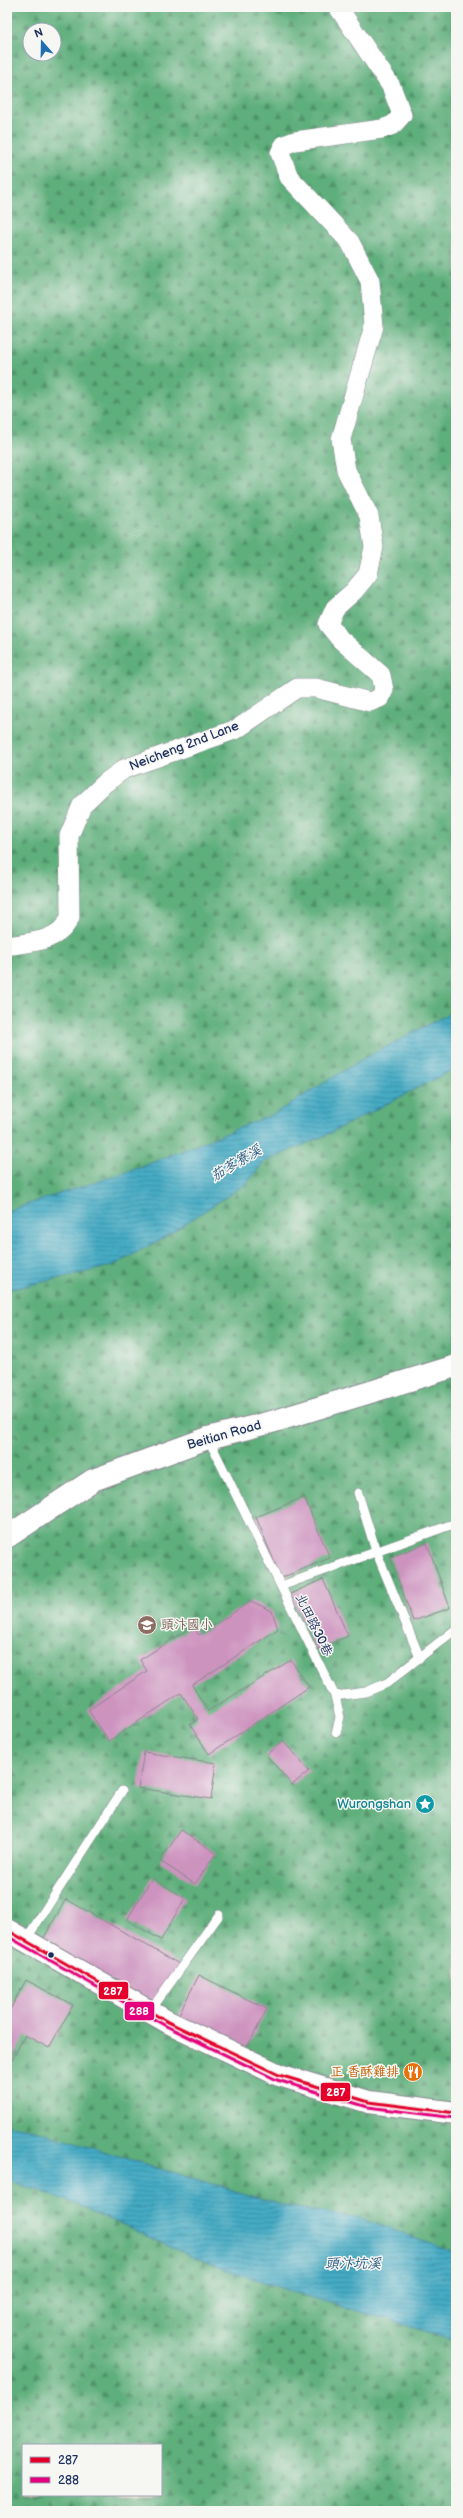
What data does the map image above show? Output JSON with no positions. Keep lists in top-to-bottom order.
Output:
{
  "streets": {
    "street": ["Neicheng 2nd Lane", "Beitian Road"],
    "lane": ["北田路30巷"]
  },
  "crossings": [
    ["Beitian Road", "北田路30巷"]
  ],
  "water": ["茄苳寮溪", "頭汴坑溪"],
  "places": {
    "school or university": ["頭汴國小"],
    "place": ["Wurongshan"],
    "restaurant": ["正 香酥雞排"]
  },
  "lines": ["transit line 287", "transit line 288"],
  "legend": ["287", "288"],
  "north": "top"
}
